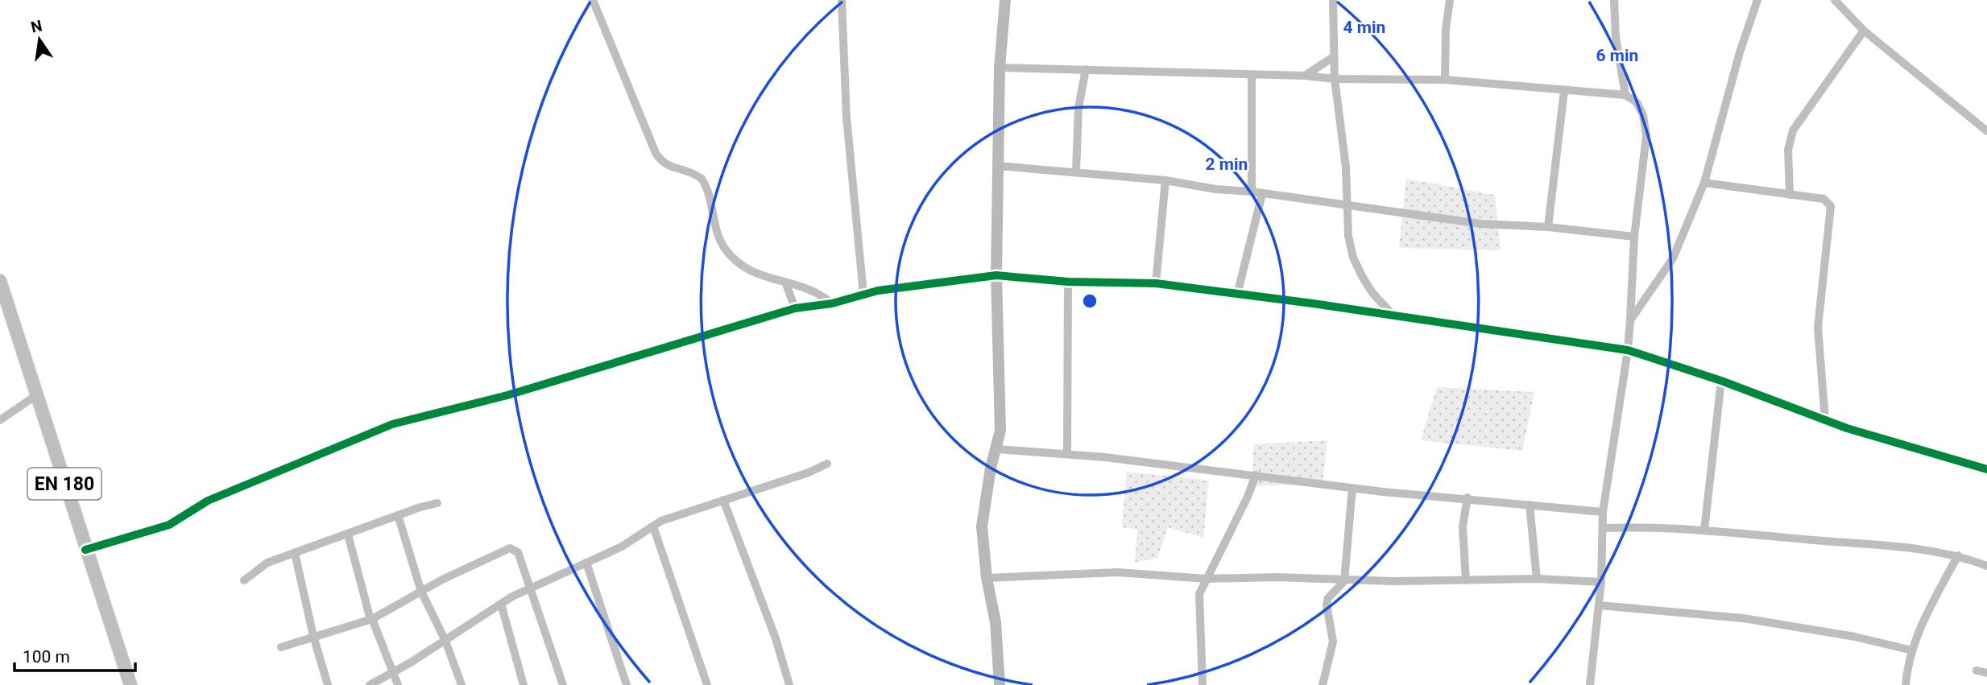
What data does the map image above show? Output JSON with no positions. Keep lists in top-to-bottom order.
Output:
{
  "streets": {
    "main road": ["EN 180"]
  },
  "scale_bar": "100 m",
  "north": "top",
  "rings": ["4 min", "6 min", "2 min"]
}
